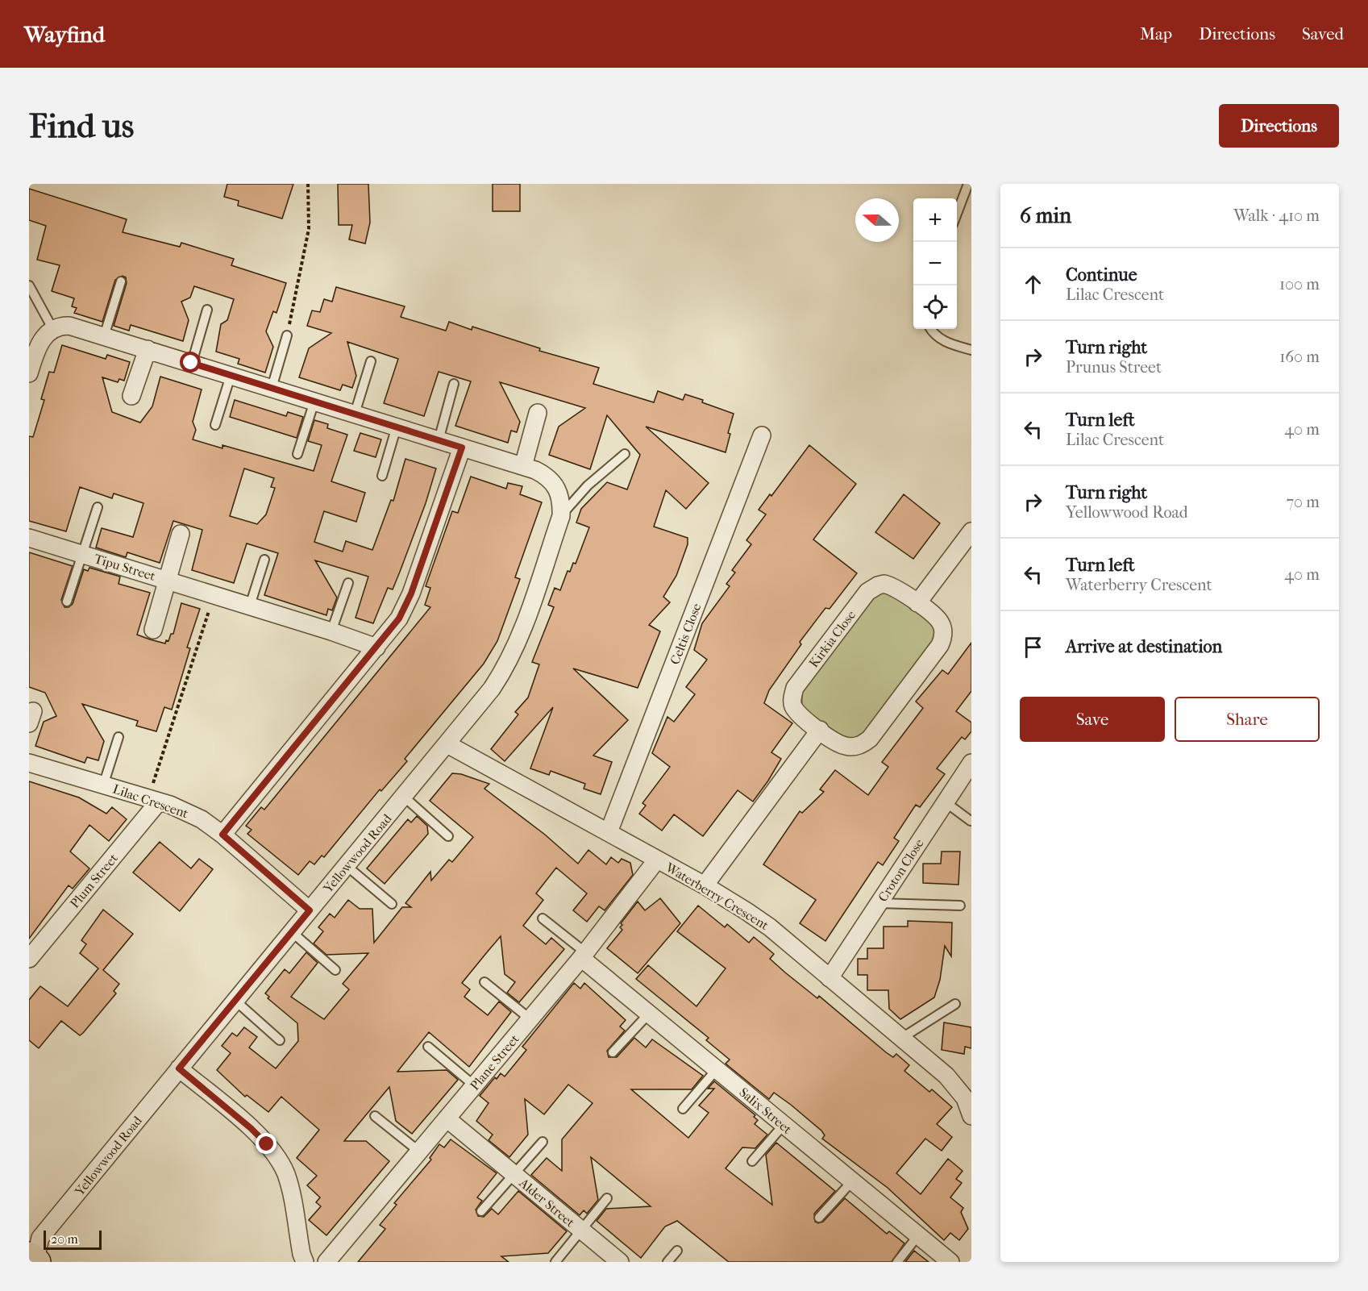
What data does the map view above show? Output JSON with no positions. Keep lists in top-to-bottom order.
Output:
{
  "streets": {
    "street": [
      "Tipu Street",
      "Celtis Close",
      "Kirkia Close",
      "Lilac Crescent",
      "Yellowwood Road",
      "Croton Close",
      "Plum Street",
      "Waterberry Crescent",
      "Plane Street",
      "Salix Street",
      "Alder Street"
    ]
  },
  "crossings": [
    ["Celtis Close", "Waterberry Crescent"],
    ["Lilac Crescent", "Yellowwood Road"],
    ["Lilac Crescent", "Plum Street"],
    ["Yellowwood Road", "Waterberry Crescent"],
    ["Croton Close", "Waterberry Crescent"],
    ["Waterberry Crescent", "Plane Street"],
    ["Plane Street", "Salix Street"],
    ["Plane Street", "Alder Street"]
  ],
  "scale_bar": "20 m",
  "north": "left",
  "page": {
    "header": "Wayfind",
    "nav": ["Map", "Directions", "Saved"],
    "buttons": [
      "Directions",
      ["Save", "Share"]
    ],
    "title": "Find us",
    "heading": ["6 min", "Walk · 410 m"],
    "map_buttons": ["+", "−"],
    "list": [
      ["Continue", "Lilac Crescent", "100 m"],
      ["Turn right", "Prunus Street", "160 m"],
      ["Turn left", "Lilac Crescent", "40 m"],
      ["Turn right", "Yellowwood Road", "70 m"],
      ["Turn left", "Waterberry Crescent", "40 m"],
      "Arrive at destination"
    ],
    "scale": "20 m"
  }
}
